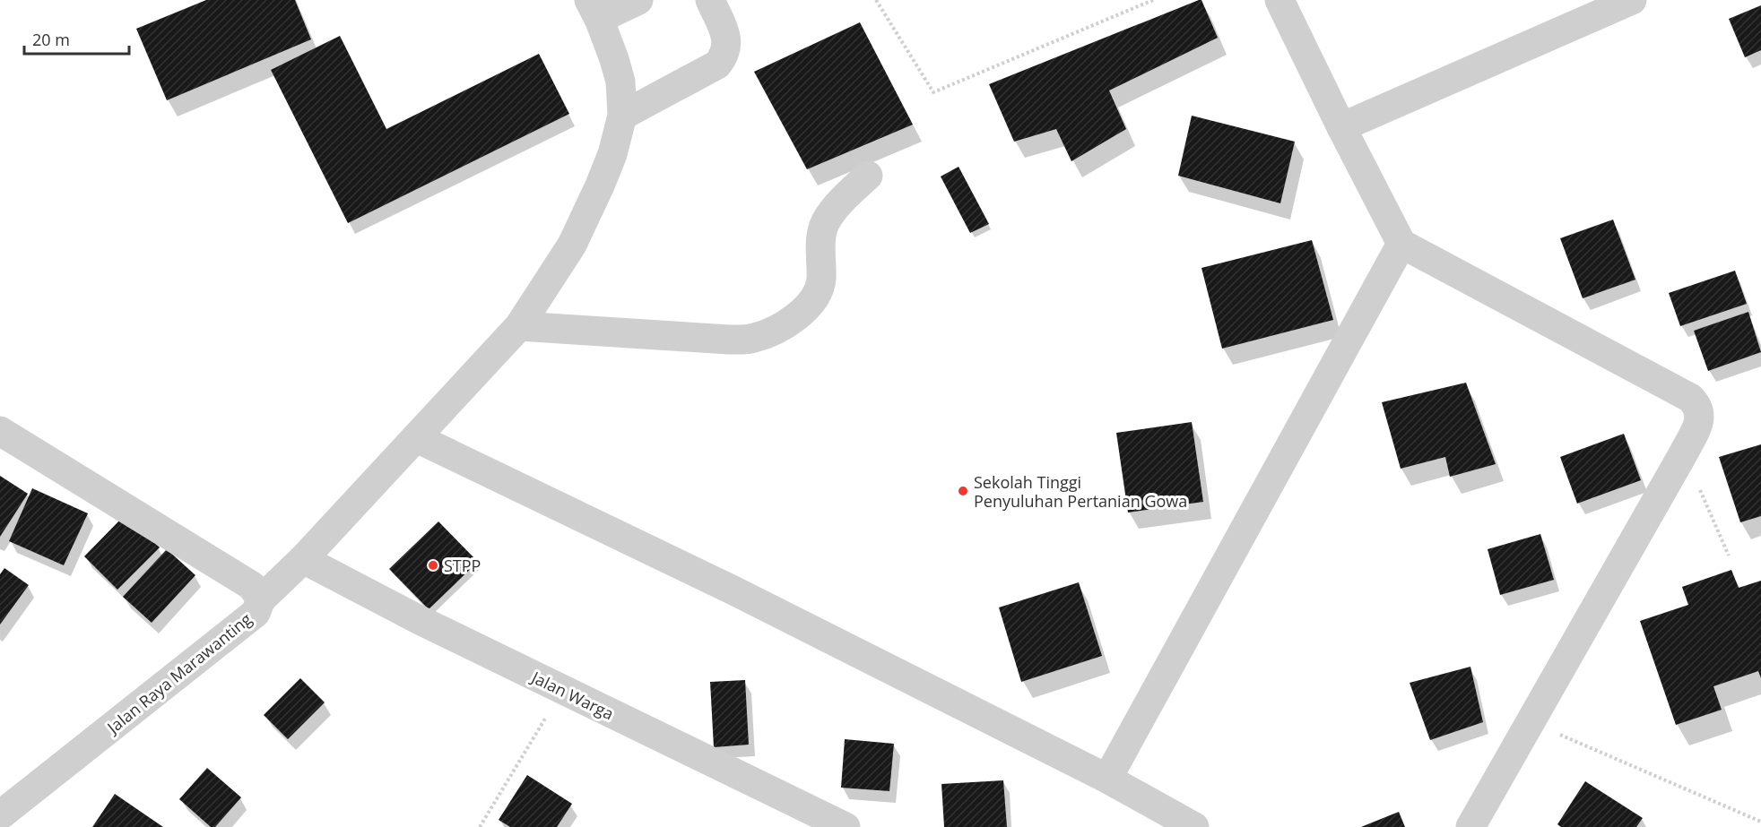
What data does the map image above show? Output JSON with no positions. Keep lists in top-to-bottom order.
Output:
{
  "streets": {
    "street": ["Jalan Raya Marawanting", "Jalan Warga"]
  },
  "places": ["Sekolah Tinggi Penyuluhan Pertanian Gowa", "STPP"],
  "scale_bar": "20 m"
}
